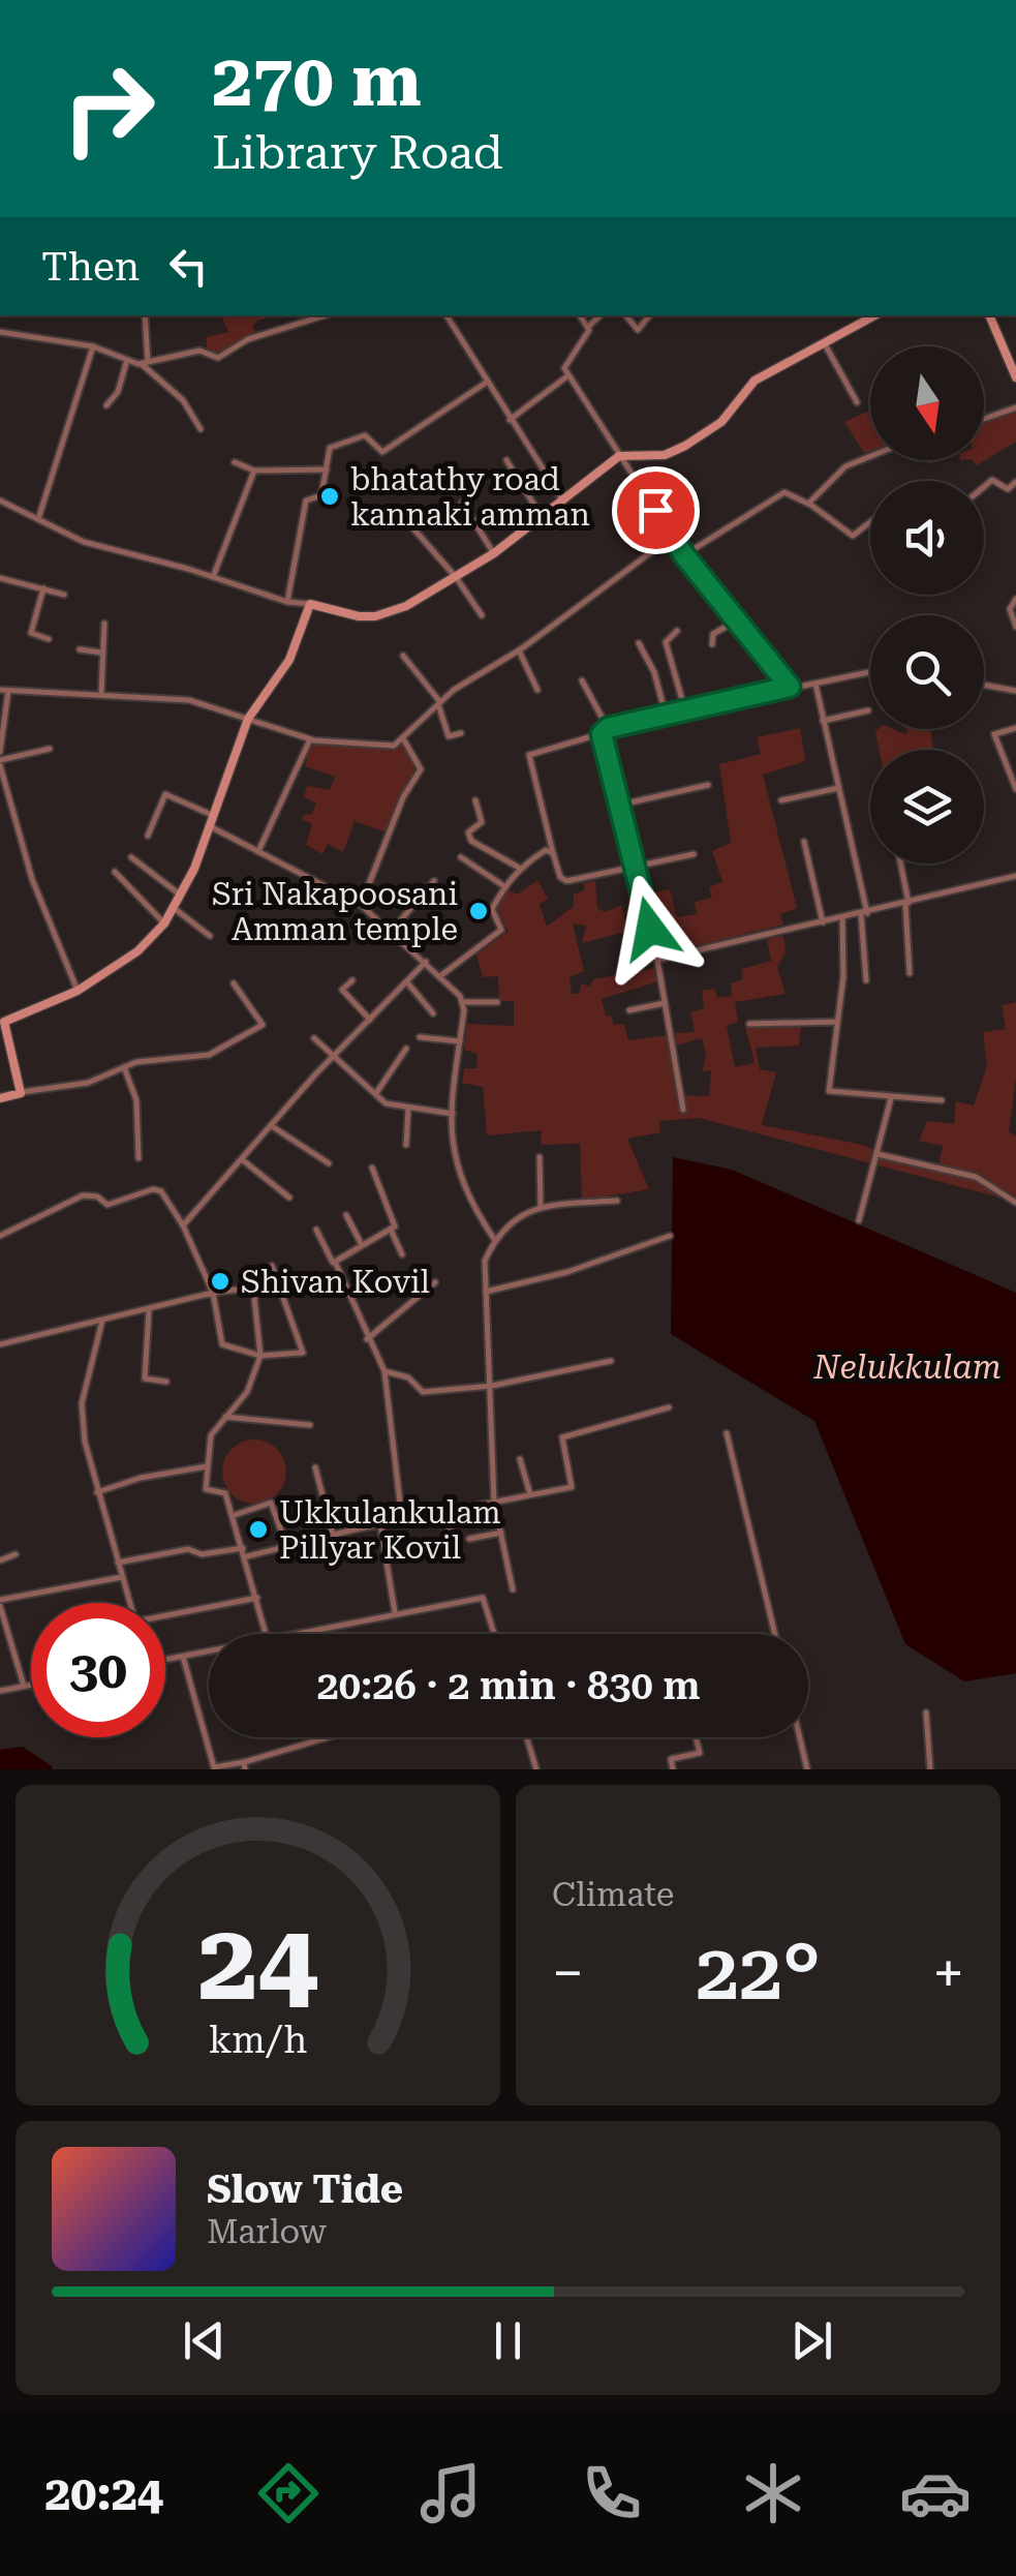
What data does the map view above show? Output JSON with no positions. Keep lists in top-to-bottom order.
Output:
{
  "water": ["Nelukkulam"],
  "places": [
    "bhatathy road kannaki amman",
    "Sri Nakapoosani Amman temple",
    "Shivan Kovil",
    "Ukkulankulam Pillyar Kovil"
  ],
  "north": "bottom",
  "page": {
    "turn": ["270 m", "Library Road"],
    "then": "Then",
    "limit": "30",
    "trip": "20:26 · 2 min · 830 m",
    "tile": "Climate",
    "heat": ["−", "22°", "+"],
    "song": ["Slow Tide", "Marlow"],
    "tabs": "20:24",
    "gauge": ["24", "km/h"]
  }
}
